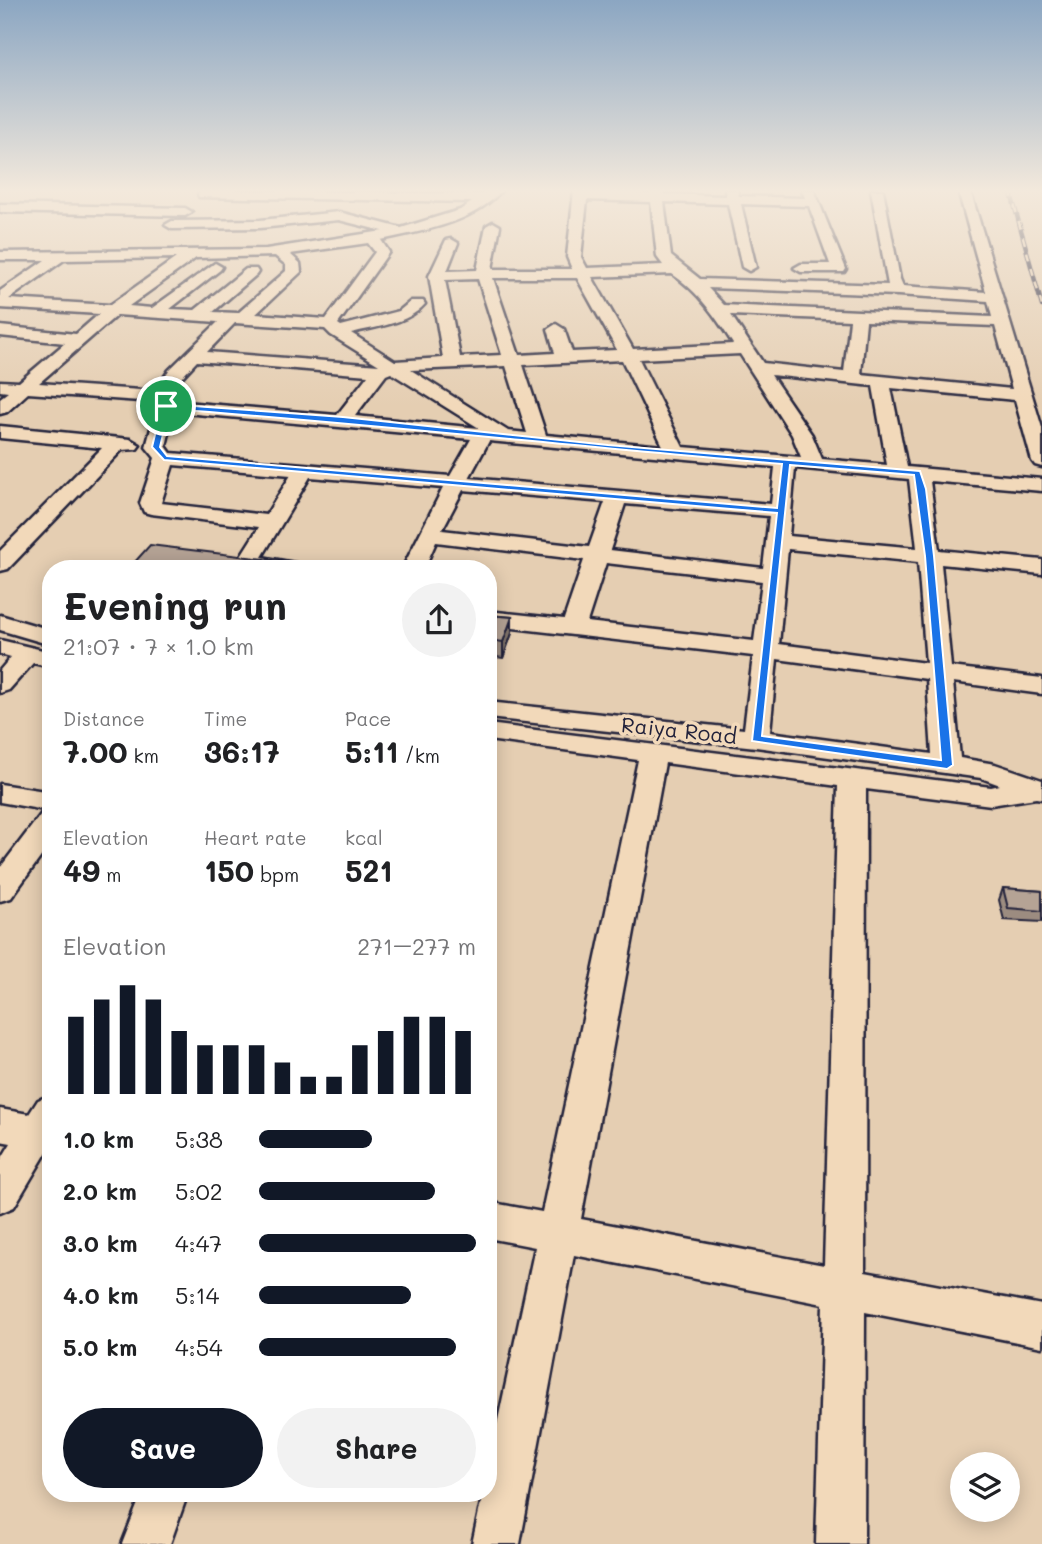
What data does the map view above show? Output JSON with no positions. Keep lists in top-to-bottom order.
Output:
{
  "streets": {
    "street": ["Raiya Road"]
  },
  "page": {
    "heading": ["Evening run", "21:07 · 7 × 1.0 km"],
    "stats": [
      ["Distance", "7.00 km"],
      ["Time", "36:17"],
      ["Pace", "5:11 /km"],
      ["Elevation", "49 m"],
      ["Heart rate", "150 bpm"],
      ["kcal", "521"]
    ],
    "chart": ["Elevation", "271–277 m"],
    "list": [
      {
        "name": "1.0 km",
        "note": "5:38"
      },
      {
        "name": "2.0 km",
        "note": "5:02"
      },
      {
        "name": "3.0 km",
        "note": "4:47"
      },
      {
        "name": "4.0 km",
        "note": "5:14"
      },
      {
        "name": "5.0 km",
        "note": "4:54"
      }
    ],
    "buttons": ["Save", "Share"]
  }
}
